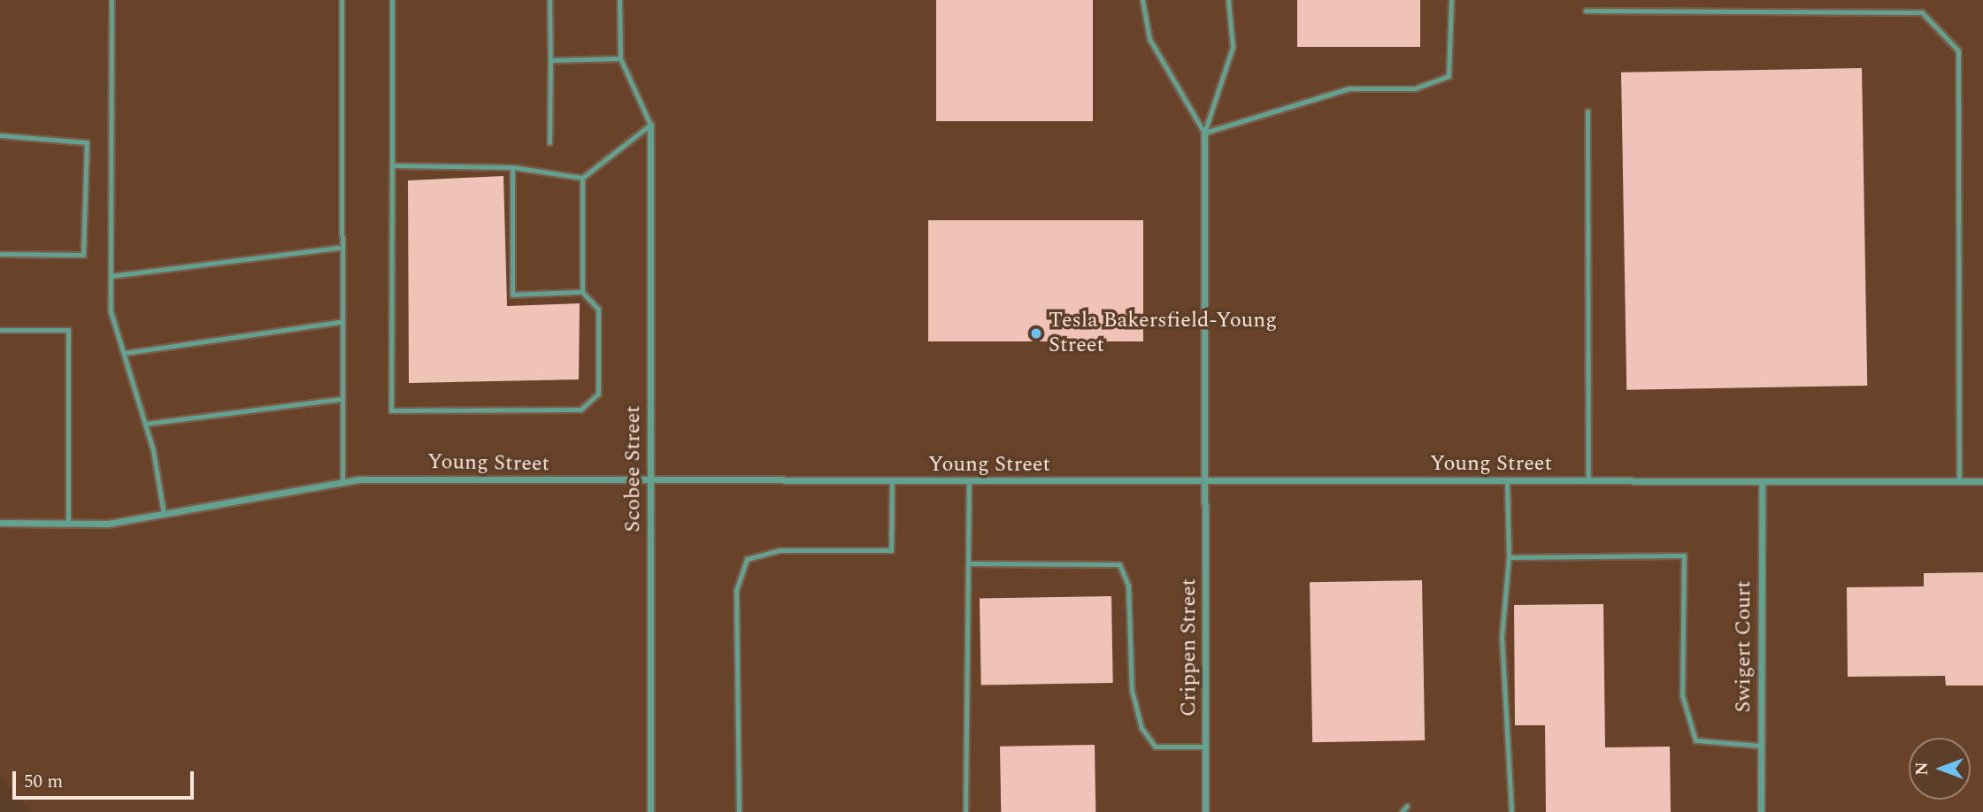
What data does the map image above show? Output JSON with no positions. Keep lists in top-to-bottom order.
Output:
{
  "streets": {
    "street": [
      "Young Street",
      "Scobee Street",
      "Swigert Court",
      "Crippen Street"
    ]
  },
  "crossings": [
    ["Young Street", "Scobee Street"],
    ["Young Street", "Swigert Court"],
    ["Young Street", "Crippen Street"]
  ],
  "places": ["Tesla Bakersfield-Young Street"],
  "scale_bar": "50 m",
  "north": "left"
}
